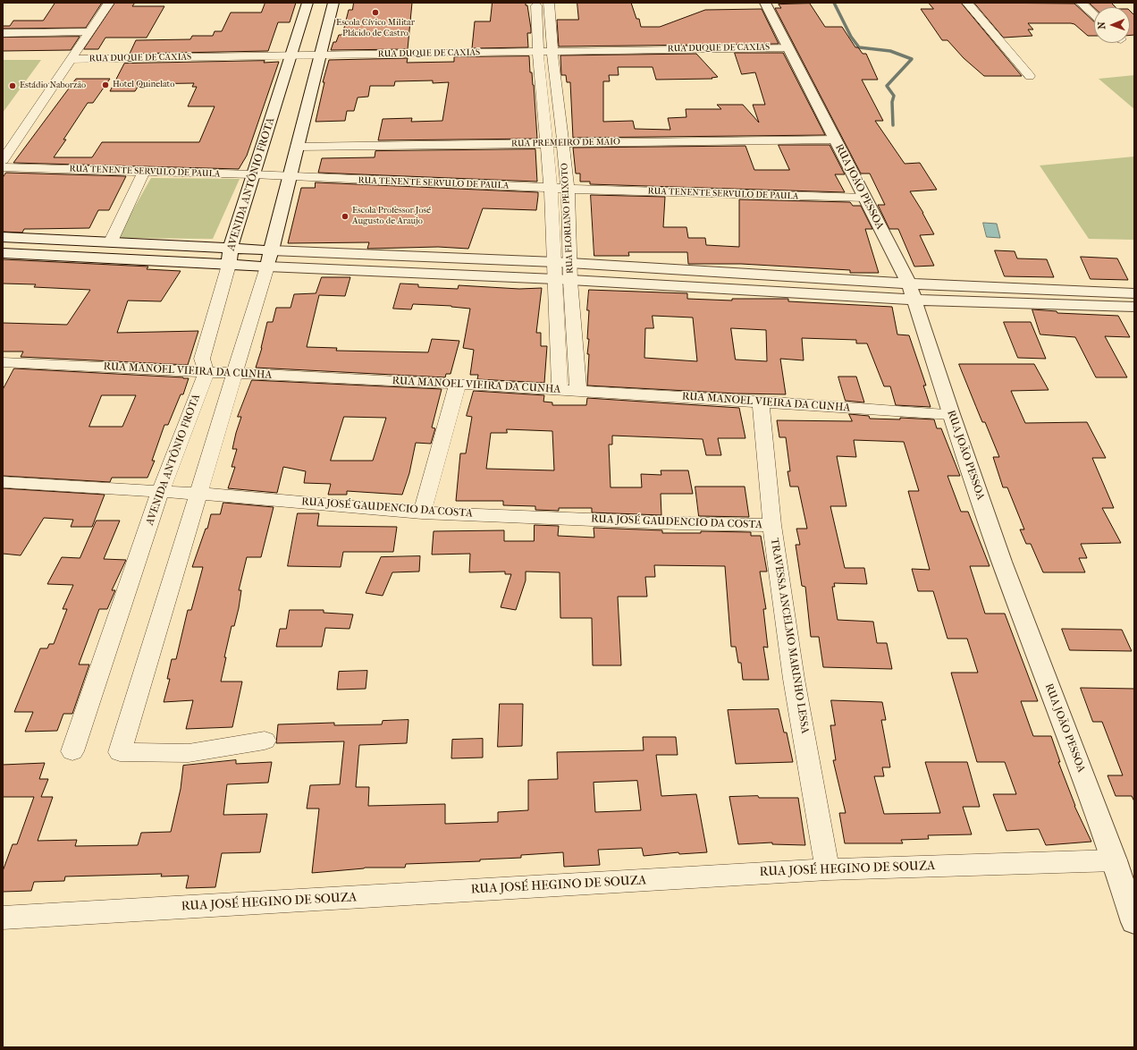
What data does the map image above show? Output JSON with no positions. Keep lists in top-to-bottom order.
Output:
{
  "streets": {
    "street": [
      "RUA DUQUE DE CAXIAS",
      "RUA PREMEIRO DE MAIO",
      "RUA TENENTE SERVULO DE PAULA",
      "AVENIDA ANTÔNIO FROTA",
      "RUA JOÃO PESSOA",
      "RUA FLORIANO PEIXOTO",
      "RUA MANOEL VIEIRA DA CUNHA",
      "RUA JOSÉ GAUDENCIO DA COSTA",
      "TRAVESSA ANCELMO MARINHO LESSA",
      "RUA JOSÉ HEGINO DE SOUZA"
    ]
  },
  "crossings": [
    ["RUA DUQUE DE CAXIAS", "AVENIDA ANTÔNIO FROTA"],
    ["RUA DUQUE DE CAXIAS", "RUA JOÃO PESSOA"],
    ["RUA DUQUE DE CAXIAS", "RUA FLORIANO PEIXOTO"],
    ["RUA PREMEIRO DE MAIO", "RUA JOÃO PESSOA"],
    ["RUA PREMEIRO DE MAIO", "RUA FLORIANO PEIXOTO"],
    ["RUA TENENTE SERVULO DE PAULA", "AVENIDA ANTÔNIO FROTA"],
    ["RUA TENENTE SERVULO DE PAULA", "RUA JOÃO PESSOA"],
    ["RUA TENENTE SERVULO DE PAULA", "RUA FLORIANO PEIXOTO"],
    ["AVENIDA ANTÔNIO FROTA", "RUA MANOEL VIEIRA DA CUNHA"],
    ["AVENIDA ANTÔNIO FROTA", "RUA JOSÉ GAUDENCIO DA COSTA"],
    ["RUA JOÃO PESSOA", "RUA MANOEL VIEIRA DA CUNHA"],
    ["RUA JOÃO PESSOA", "RUA JOSÉ HEGINO DE SOUZA"],
    ["RUA FLORIANO PEIXOTO", "RUA MANOEL VIEIRA DA CUNHA"],
    ["RUA MANOEL VIEIRA DA CUNHA", "TRAVESSA ANCELMO MARINHO LESSA"],
    ["RUA JOSÉ GAUDENCIO DA COSTA", "TRAVESSA ANCELMO MARINHO LESSA"],
    ["TRAVESSA ANCELMO MARINHO LESSA", "RUA JOSÉ HEGINO DE SOUZA"]
  ],
  "places": [
    "Escola Cívico Militar Plácido de Castro",
    "Hotel Quinelato",
    "Estádio Naborzão",
    "Escola Professor José Augusto de Araujo"
  ],
  "north": "left"
}
